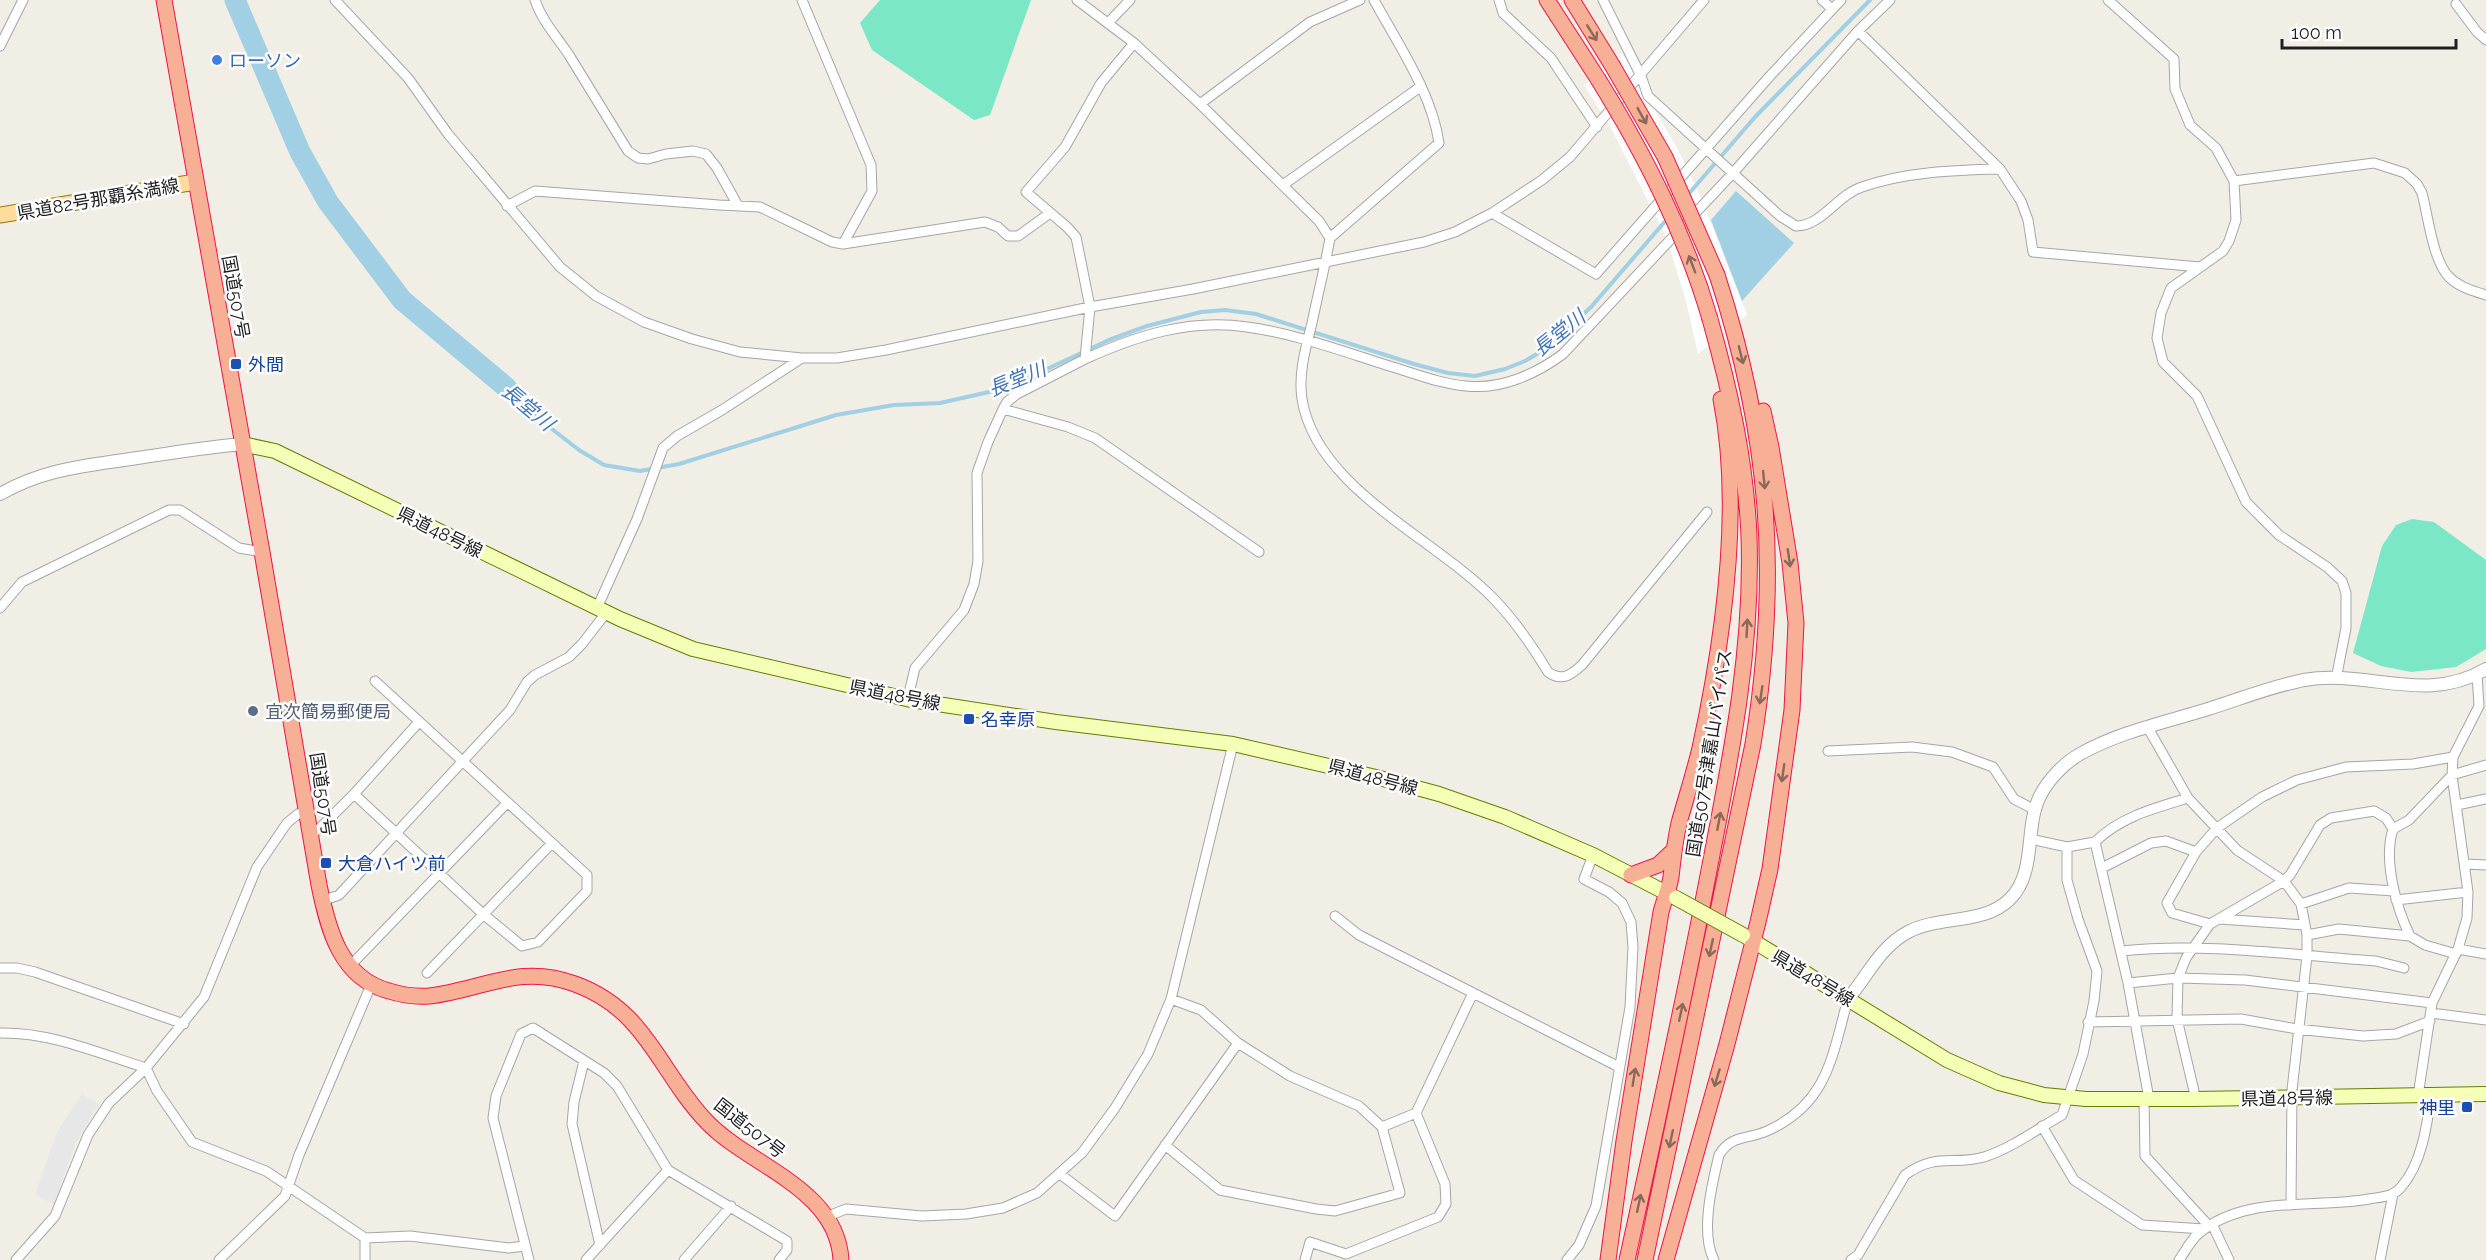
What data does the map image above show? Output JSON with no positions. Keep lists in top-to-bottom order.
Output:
{
  "streets": {
    "highway": ["国道507号", "国道507号津嘉山バイパス"],
    "main road": ["県道82号那覇糸満線", "県道48号線"]
  },
  "crossings": [
    ["県道82号那覇糸満線", "国道507号"],
    ["国道507号", "県道48号線"]
  ],
  "water": ["長堂川"],
  "places": {
    "other": ["ローソン", "宜次簡易郵便局"],
    "transit": [
      "外間",
      "名幸原",
      "大倉ハイツ前",
      "神里"
    ]
  },
  "scale_bar": "100 m"
}
